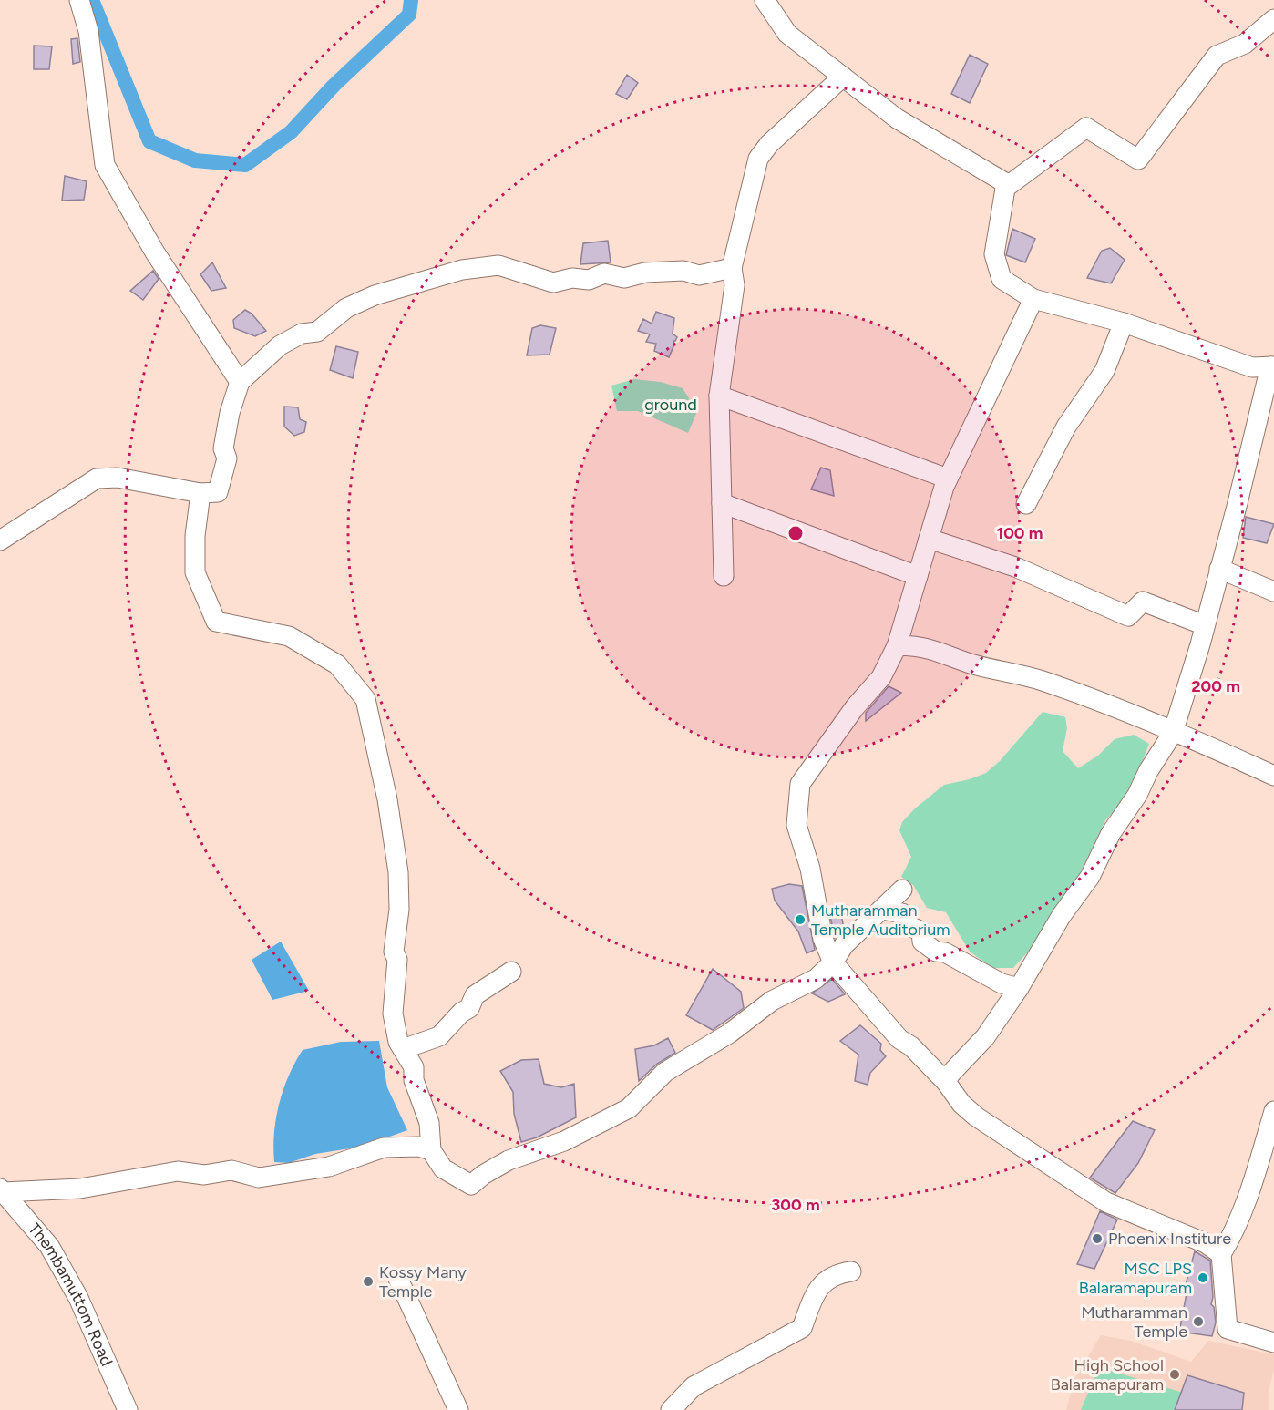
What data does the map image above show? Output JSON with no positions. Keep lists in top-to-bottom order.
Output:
{
  "streets": {
    "street": ["Thembamuttom Road"]
  },
  "parks": ["ground"],
  "places": [
    "Mutharamman Temple Auditorium",
    "Phoenix Institure",
    "MSC LPS Balaramapuram",
    "Kossy Many Temple",
    "Mutharamman Temple",
    "High School Balaramapuram"
  ],
  "rings": ["100 m", "200 m", "300 m"]
}
